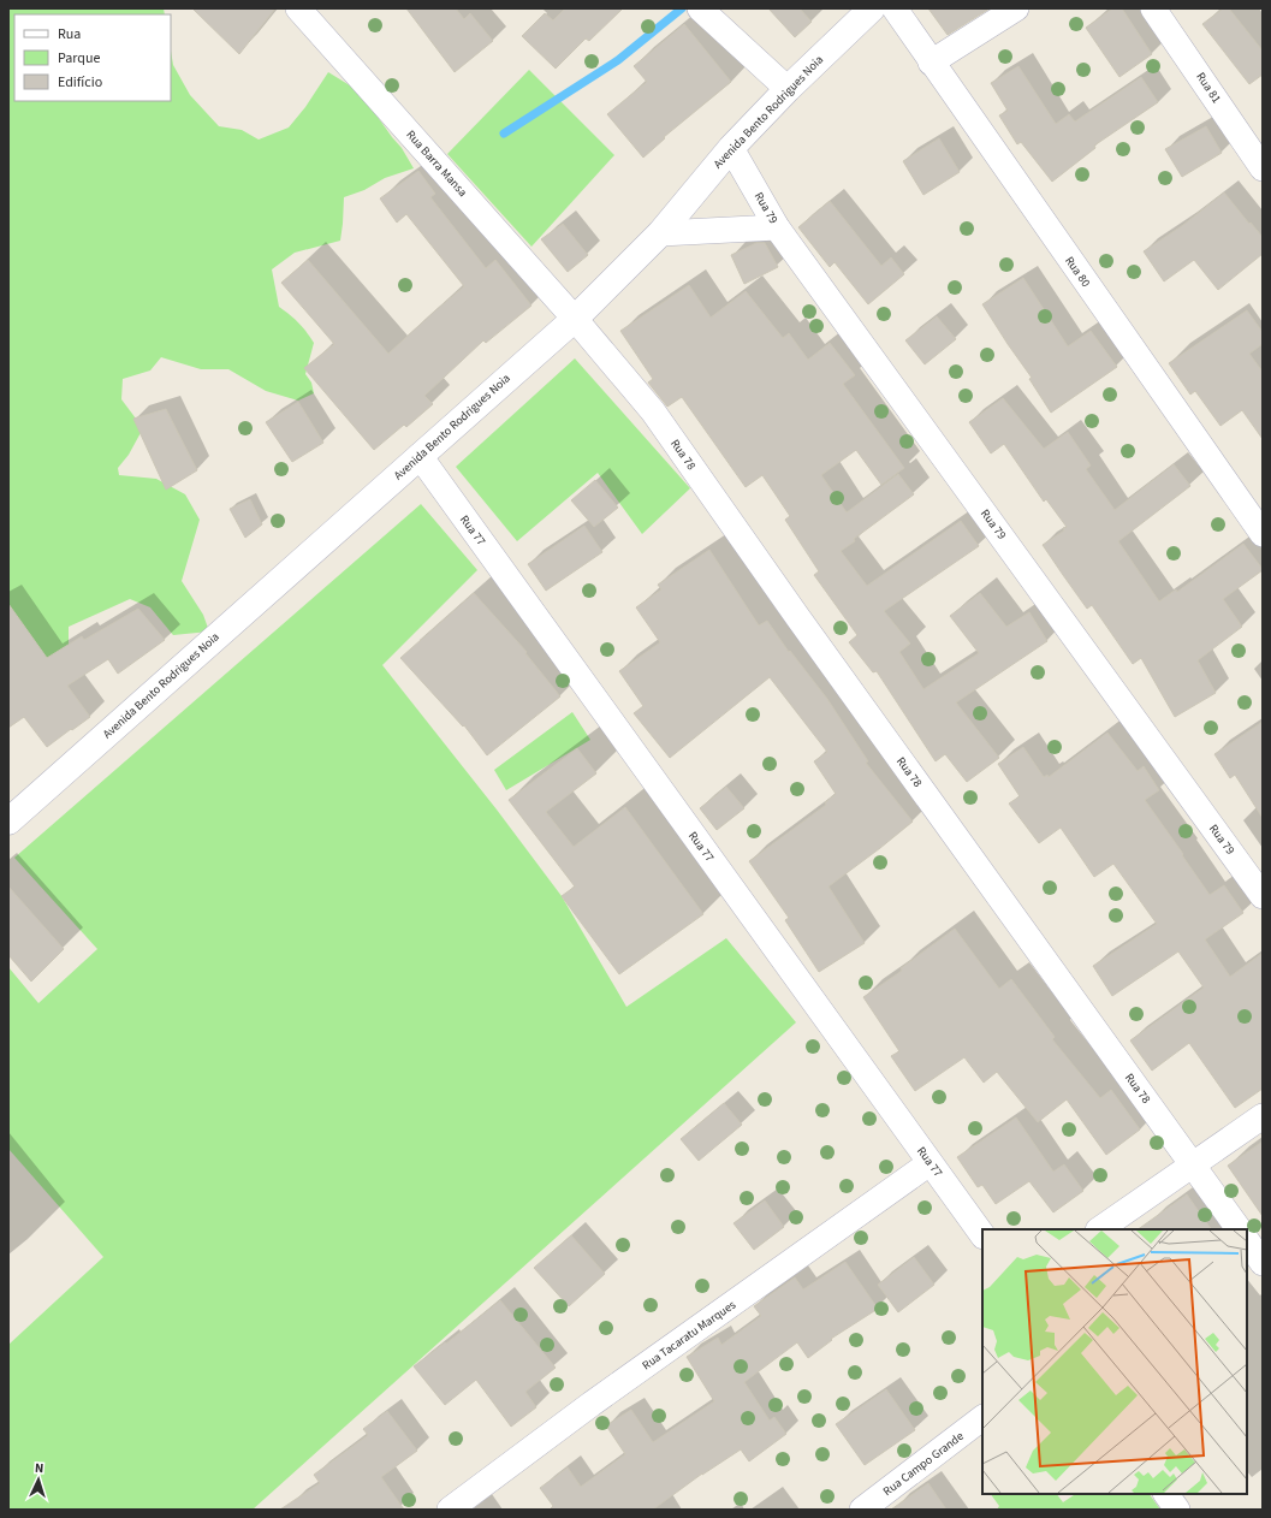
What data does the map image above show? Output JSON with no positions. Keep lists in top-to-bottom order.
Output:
{
  "streets": {
    "street": [
      "Rua 81",
      "Avenida Bento Rodrigues Noia",
      "Rua Barra Mansa",
      "Rua 79",
      "Rua 80",
      "Rua 78",
      "Rua 77",
      "Rua Tacaratu Marques",
      "Rua Campo Grande"
    ]
  },
  "crossings": [
    ["Avenida Bento Rodrigues Noia", "Rua Barra Mansa"],
    ["Avenida Bento Rodrigues Noia", "Rua 79"],
    ["Avenida Bento Rodrigues Noia", "Rua 78"],
    ["Avenida Bento Rodrigues Noia", "Rua 77"],
    ["Rua Barra Mansa", "Rua 78"],
    ["Rua 77", "Rua Tacaratu Marques"]
  ],
  "legend": ["Rua", "Parque", "Edifício"],
  "north": "top"
}
